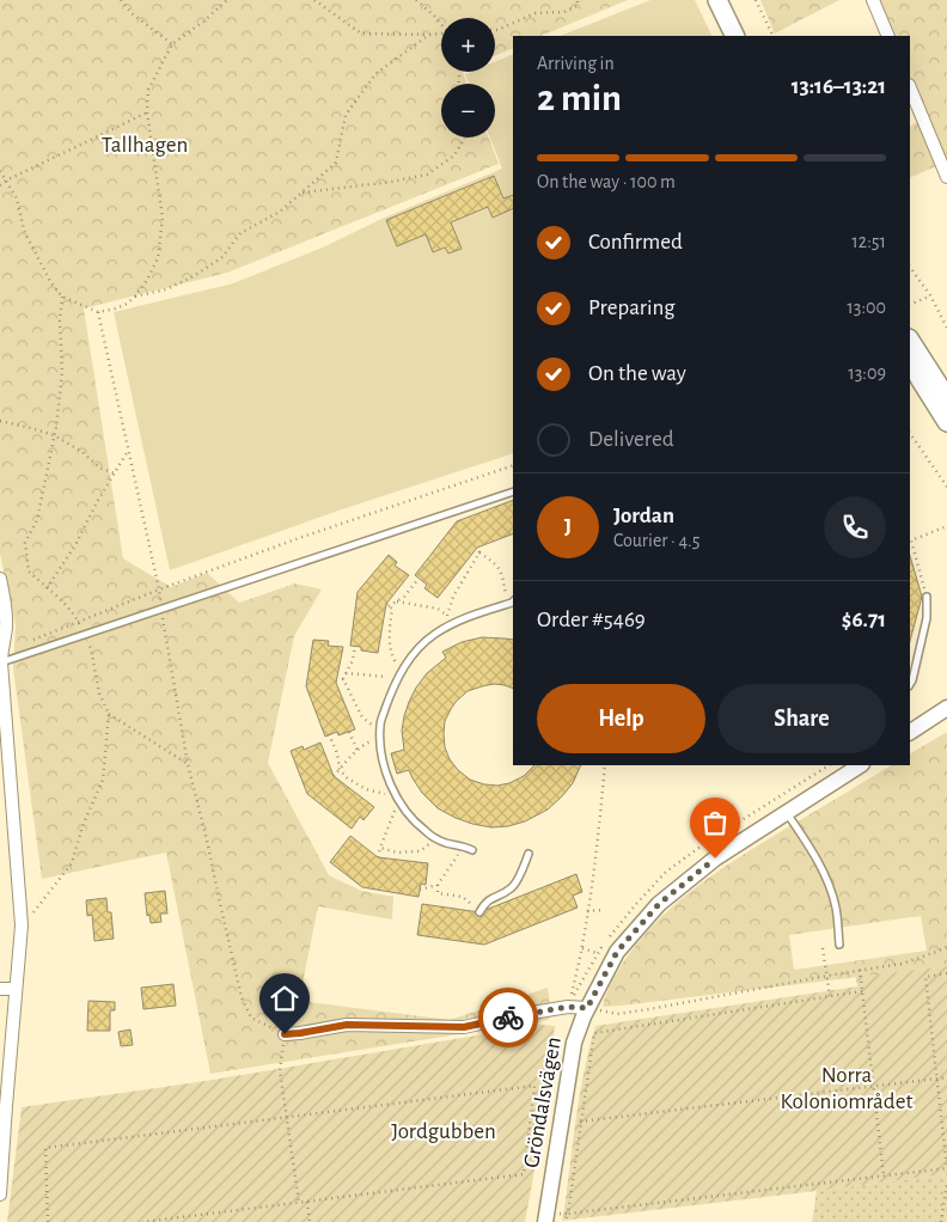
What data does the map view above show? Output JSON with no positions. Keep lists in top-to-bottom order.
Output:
{
  "streets": {
    "street": ["Gröndalsvägen"]
  },
  "parks": ["Tallhagen", "Norra Koloniområdet", "Jordgubben"],
  "page": {
    "map_buttons": ["+", "−"],
    "heading": ["2 min", "Arriving in", "13:16–13:21"],
    "panel": [
      "Jordan",
      "Courier · 4.5",
      "Order #5469",
      "$6.71"
    ],
    "bar": "On the way · 100 m",
    "list": [
      ["Confirmed", "12:51"],
      ["Preparing", "13:00"],
      ["On the way", "13:09"],
      "Delivered"
    ],
    "round": "J",
    "buttons": ["Help", "Share"]
  }
}
